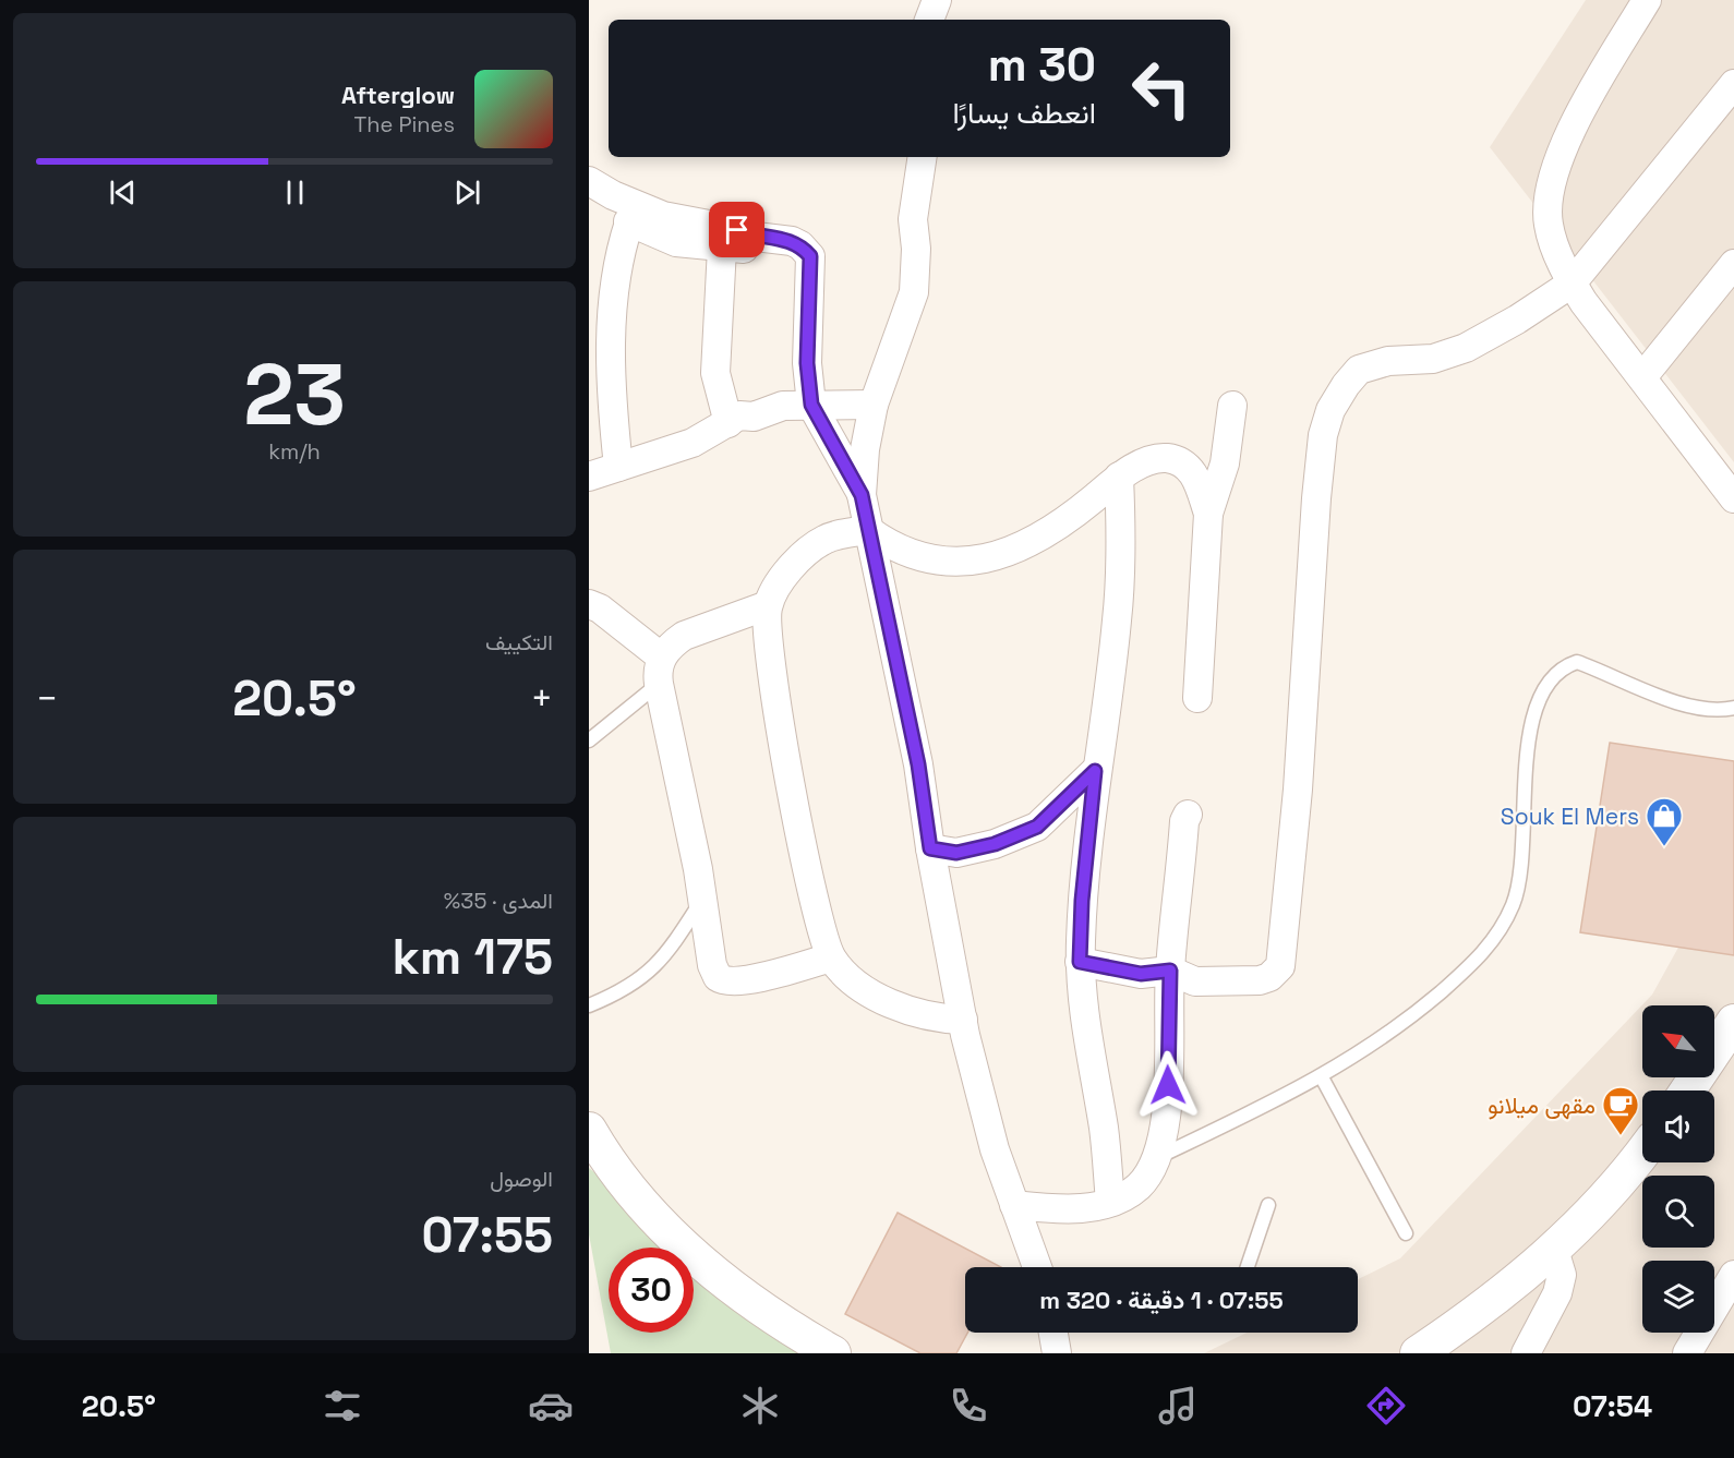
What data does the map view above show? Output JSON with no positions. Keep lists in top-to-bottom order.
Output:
{
  "places": {
    "shop": ["Souk El Mers"],
    "cafe": ["مقهى ميلانو"]
  },
  "north": "top left",
  "page": {
    "turn": ["30 m", "انعطف يسارًا"],
    "song": ["Afterglow", "The Pines"],
    "tile": [
      ["23", "km/h"],
      "التكييف",
      ["المدى · 35%", "175 km"],
      ["الوصول", "07:55"]
    ],
    "heat": ["−", "20.5°", "+"],
    "limit": "30",
    "trip": "07:55 · 1 دقيقة · 320 m",
    "tabs": ["07:54", "20.5°"]
  }
}
